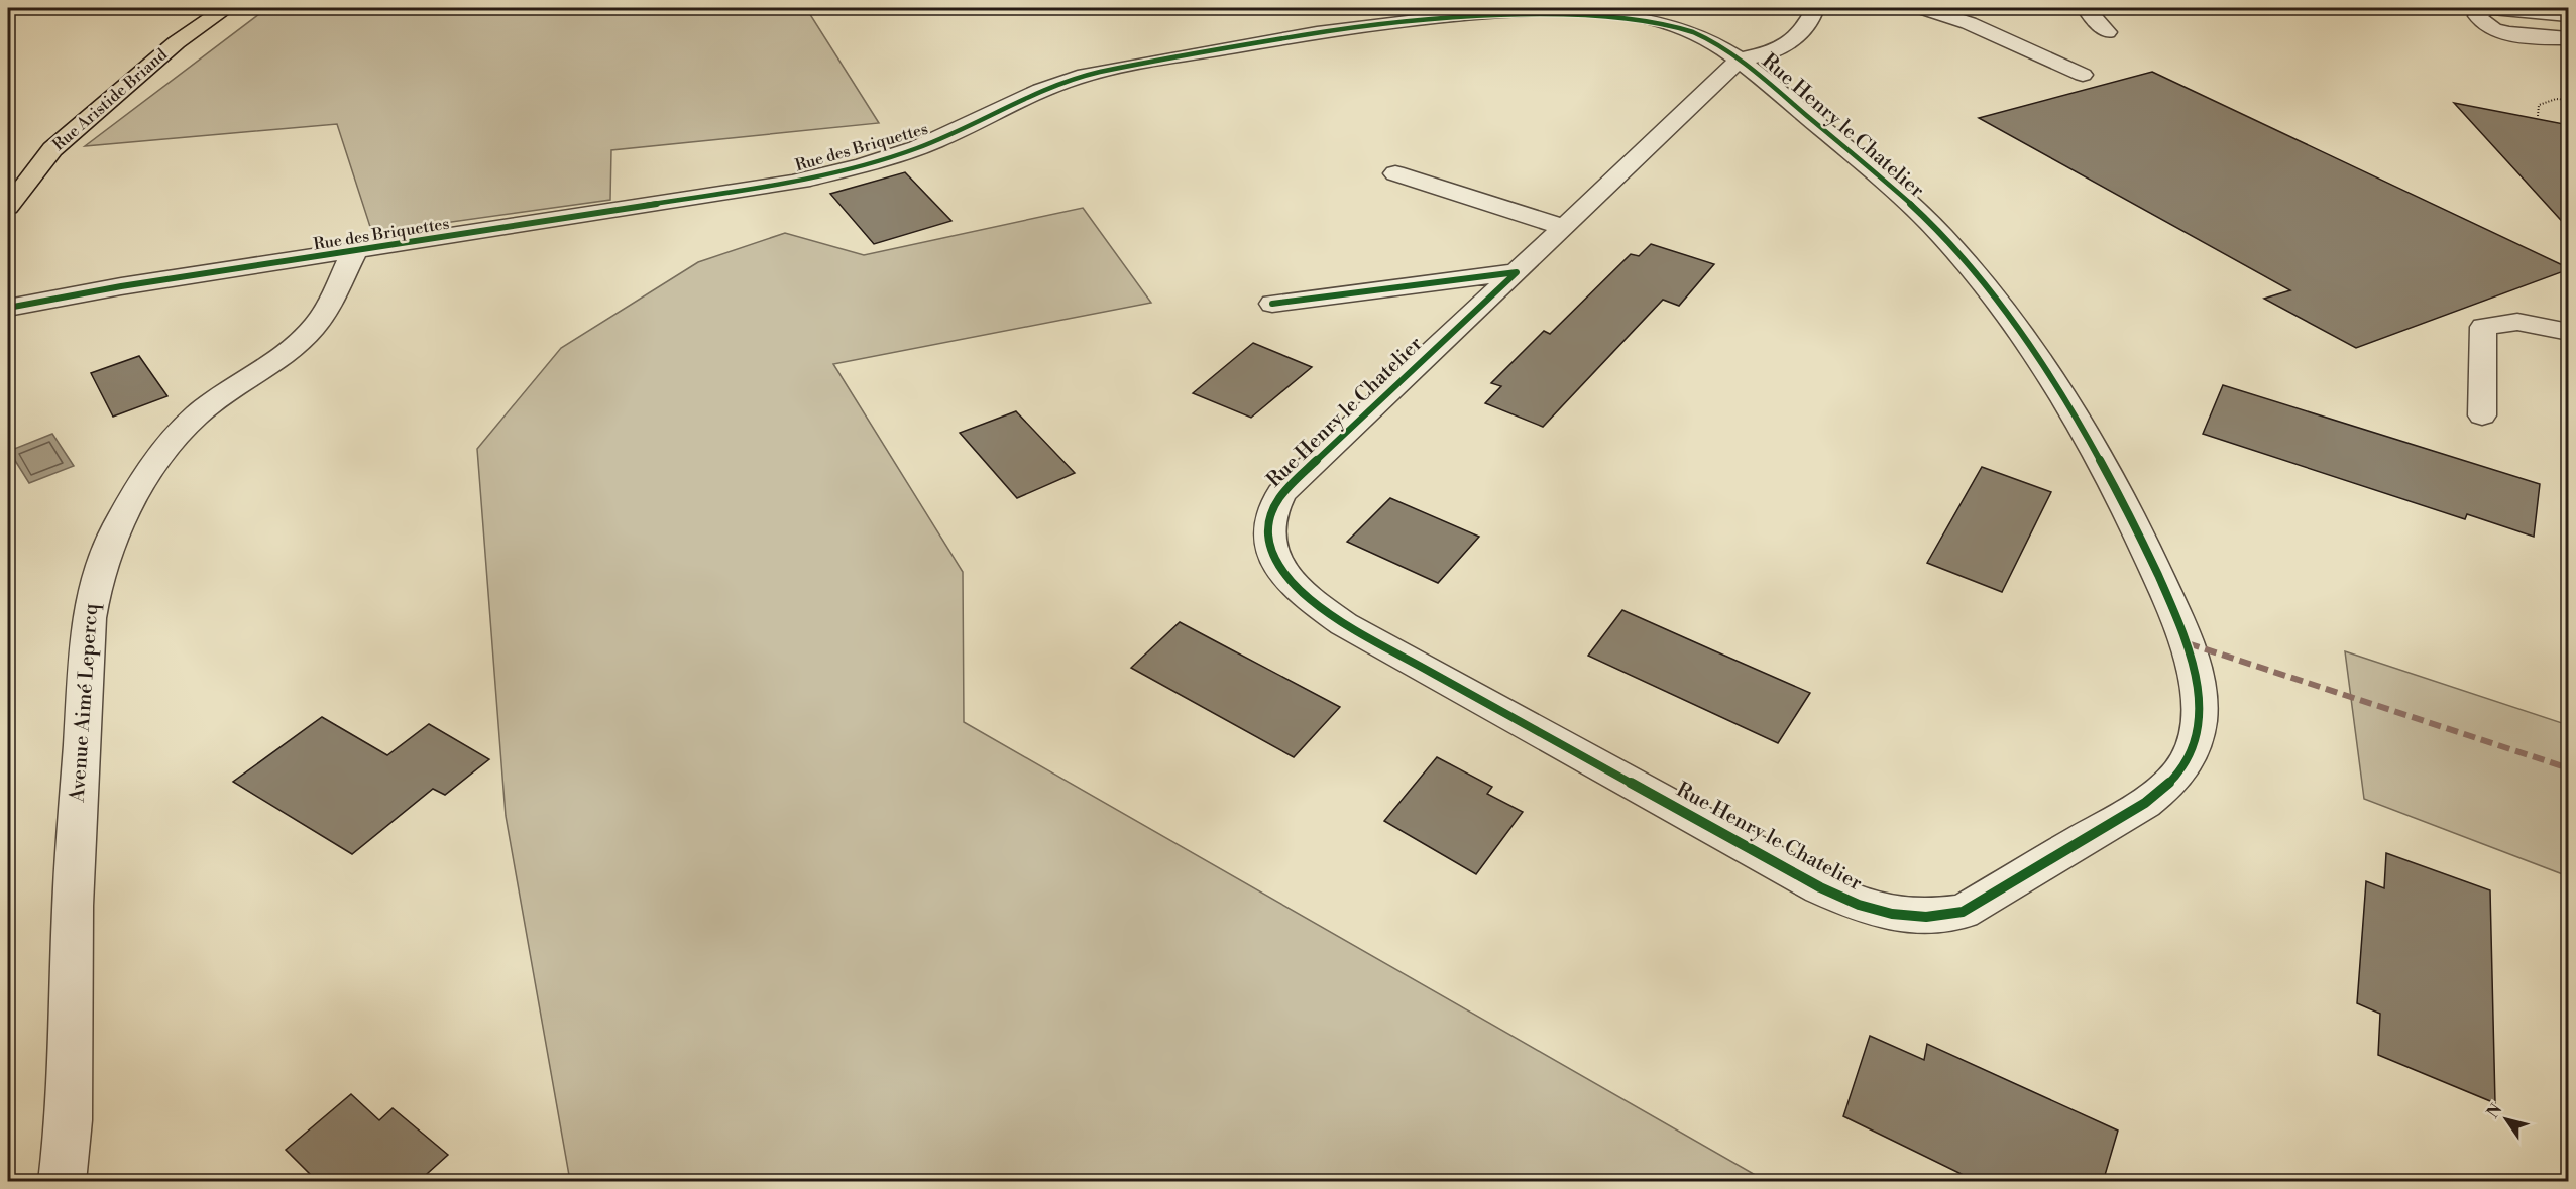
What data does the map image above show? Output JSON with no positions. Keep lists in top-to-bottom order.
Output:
{
  "streets": {
    "main road": ["Rue Aristide Briand"],
    "street": ["Rue Henry le Chatelier", "Rue des Briquettes", "Avenue Aimé Lepercq"]
  },
  "crossings": [
    ["Rue Henry le Chatelier", "Rue des Briquettes"],
    ["Rue des Briquettes", "Avenue Aimé Lepercq"]
  ],
  "north": "top left"
}
